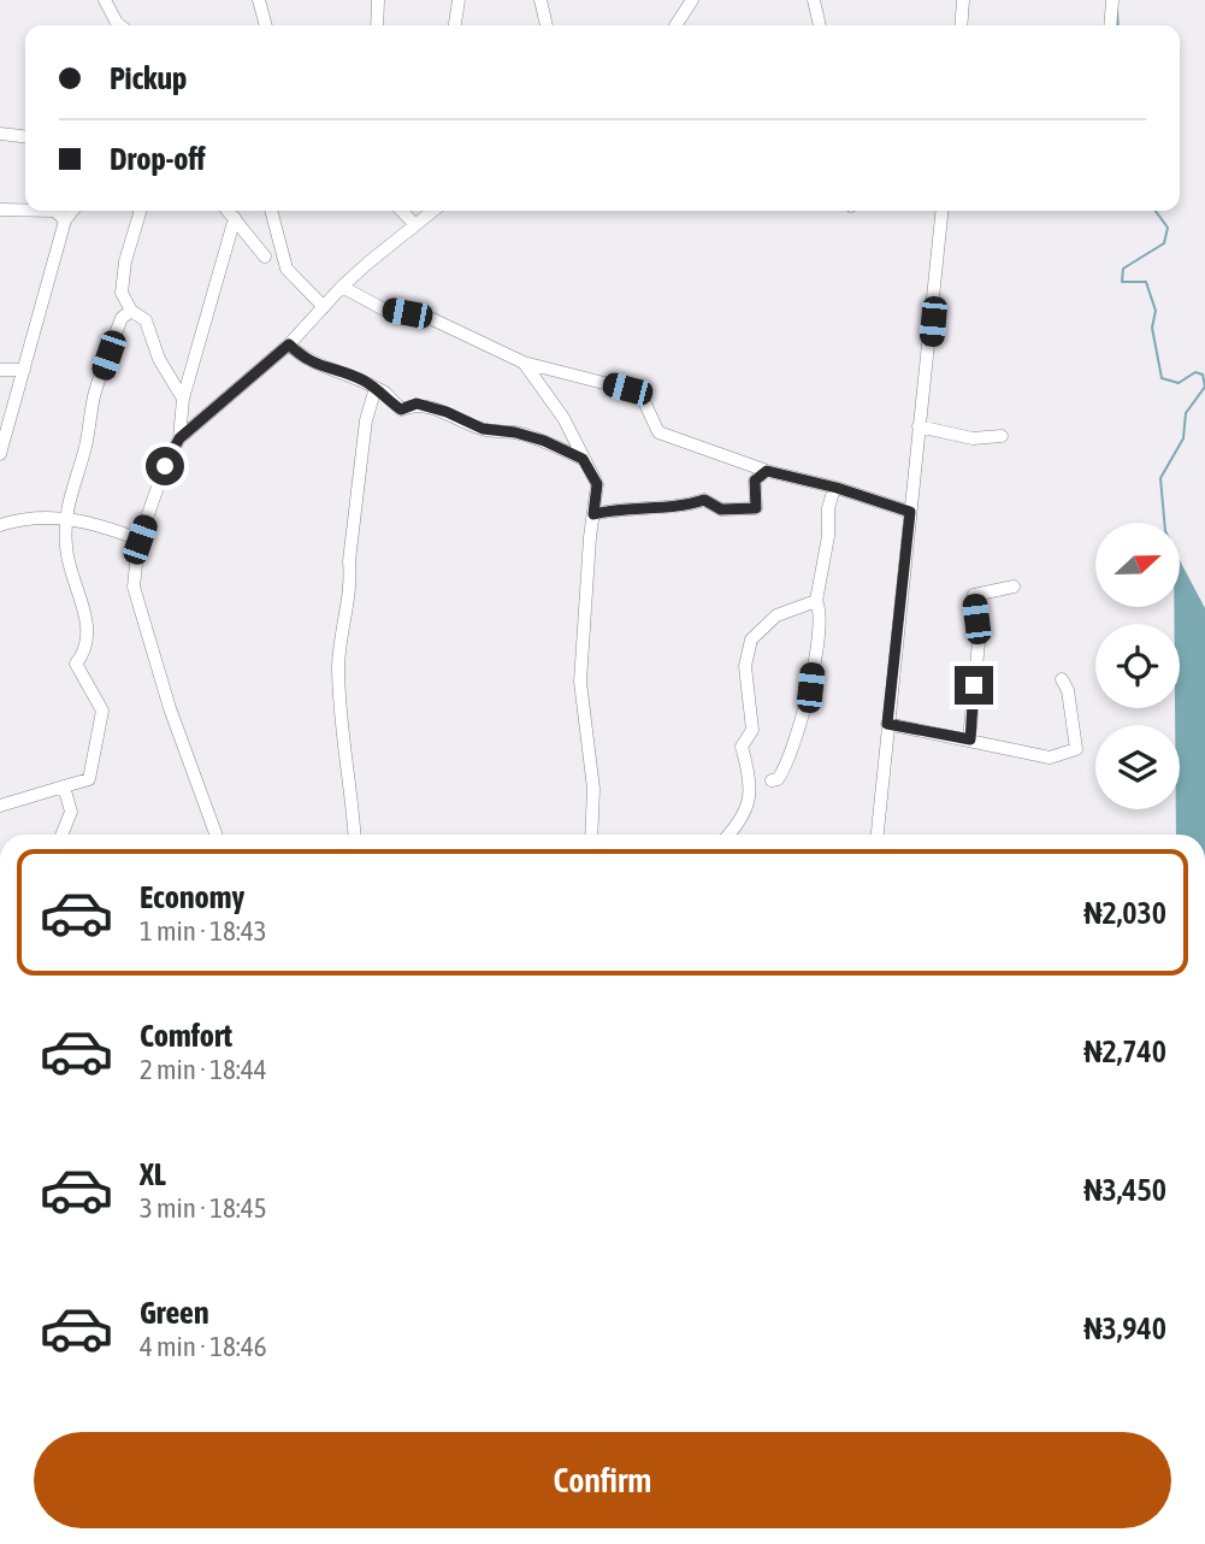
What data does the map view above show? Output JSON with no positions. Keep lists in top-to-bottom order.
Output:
{
  "north": "right",
  "page": {
    "banner": ["Pickup", "Drop-off"],
    "list": [
      {
        "name": "Economy",
        "note": "1 min · 18:43",
        "value": "₦2,030"
      },
      {
        "name": "Comfort",
        "note": "2 min · 18:44",
        "value": "₦2,740"
      },
      {
        "name": "XL",
        "note": "3 min · 18:45",
        "value": "₦3,450"
      },
      {
        "name": "Green",
        "note": "4 min · 18:46",
        "value": "₦3,940"
      }
    ],
    "buttons": "Confirm"
  }
}
